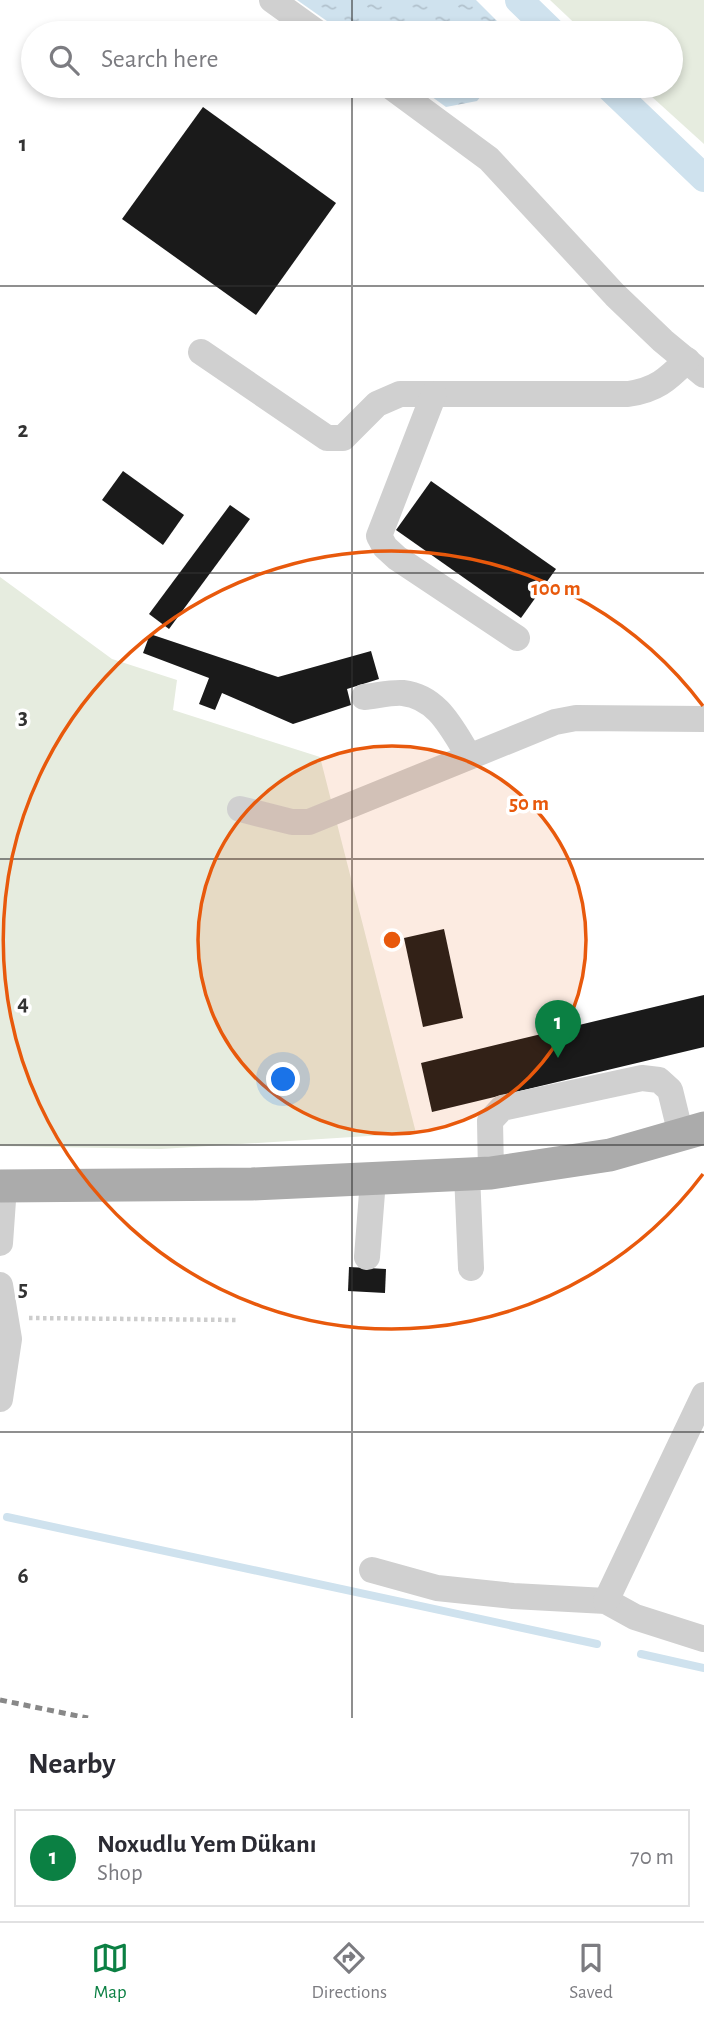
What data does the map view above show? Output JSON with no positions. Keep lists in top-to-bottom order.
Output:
{
  "page": {
    "search": "Search here",
    "pins": "1",
    "heading": "Nearby",
    "list": [
      {
        "mark": "1",
        "name": "Noxudlu Yem Dükanı",
        "note": "Shop",
        "value": "70 m"
      }
    ],
    "nav": ["Map", "Directions", "Saved"]
  },
  "grid": {
    "rows": [
      "1",
      "2",
      "3",
      "4",
      "5",
      "6"
    ]
  },
  "rings": ["100 m", "50 m"]
}
